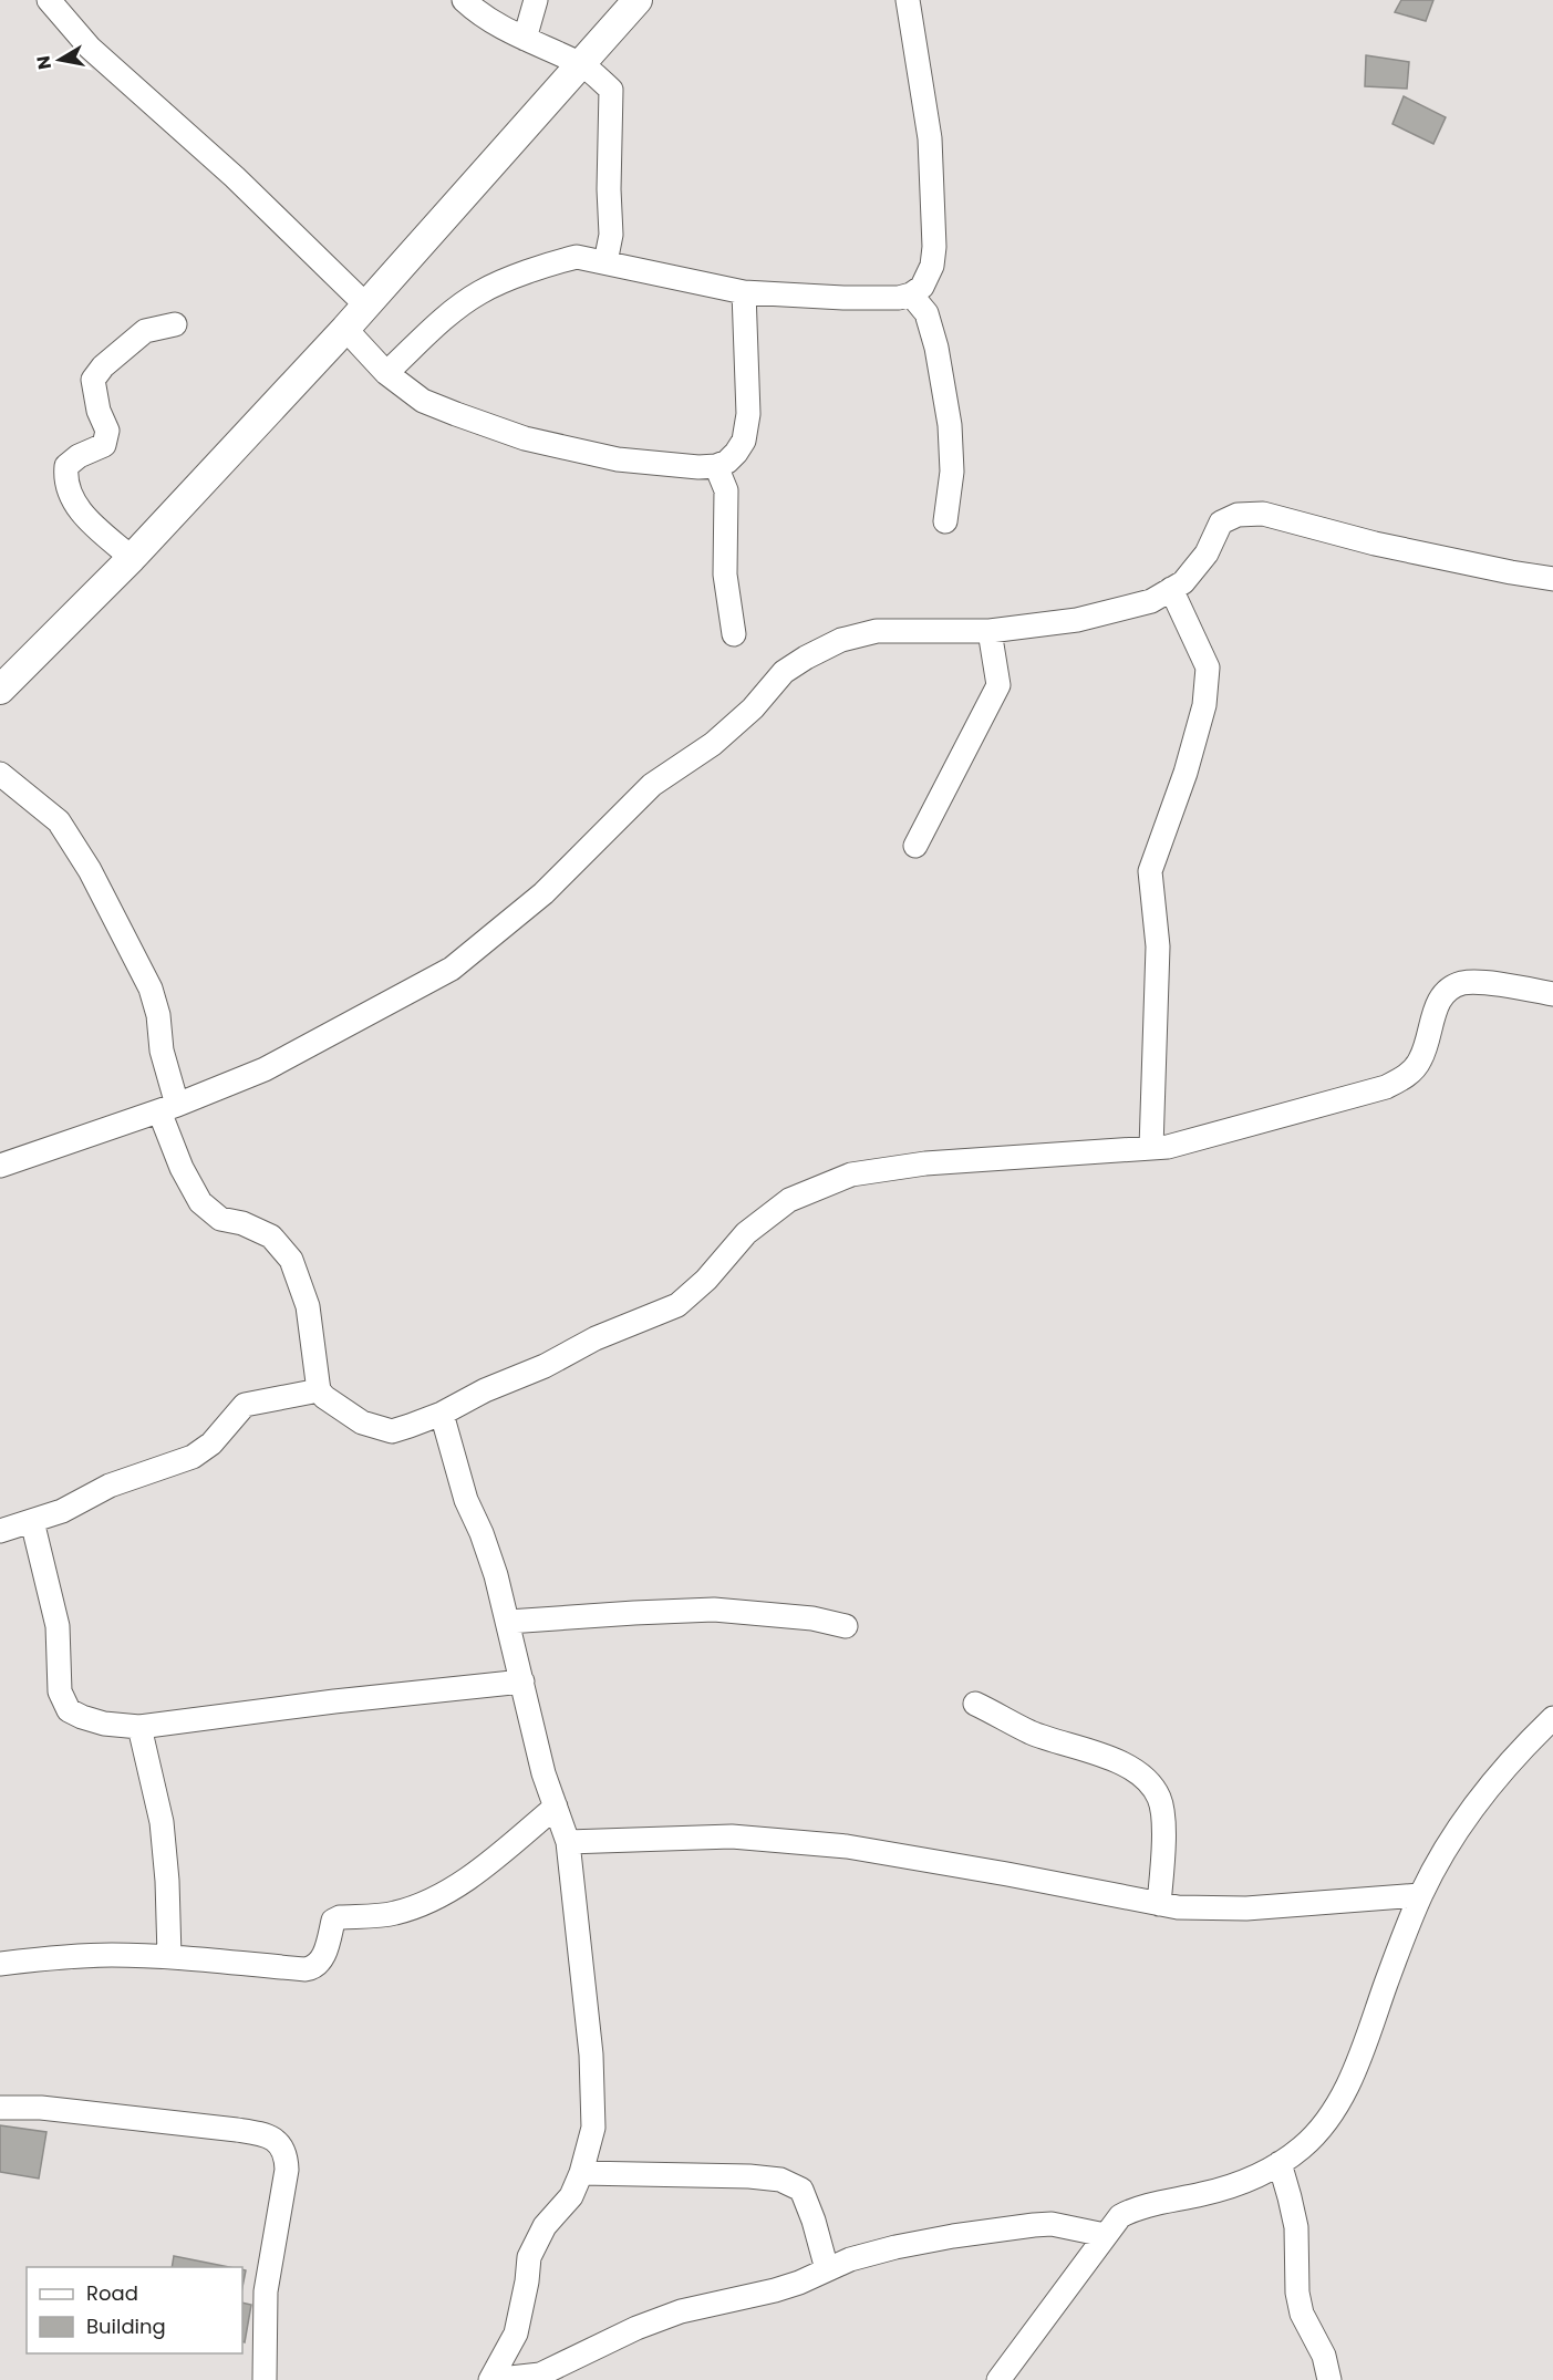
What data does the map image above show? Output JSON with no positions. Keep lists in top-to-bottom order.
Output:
{
  "legend": ["Road", "Building"],
  "north": "left"
}
